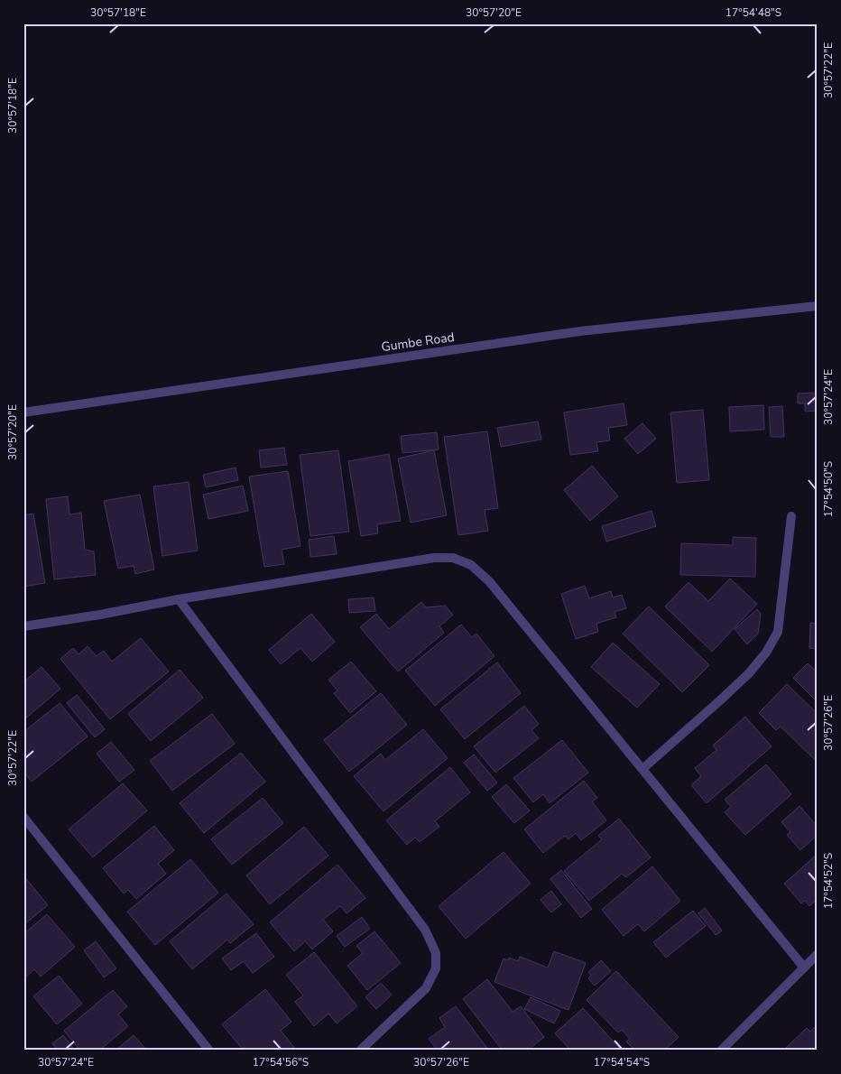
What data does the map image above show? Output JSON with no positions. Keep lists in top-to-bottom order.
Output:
{
  "streets": {
    "street": ["Gumbe Road"]
  },
  "coordinates": [
    "30°57'18\"E",
    "30°57'20\"E",
    "17°54'48\"S",
    "30°57'22\"E",
    "30°57'24\"E",
    "17°54'50\"S",
    "30°57'26\"E",
    "17°54'52\"S",
    "17°54'56\"S",
    "17°54'54\"S"
  ]
}
